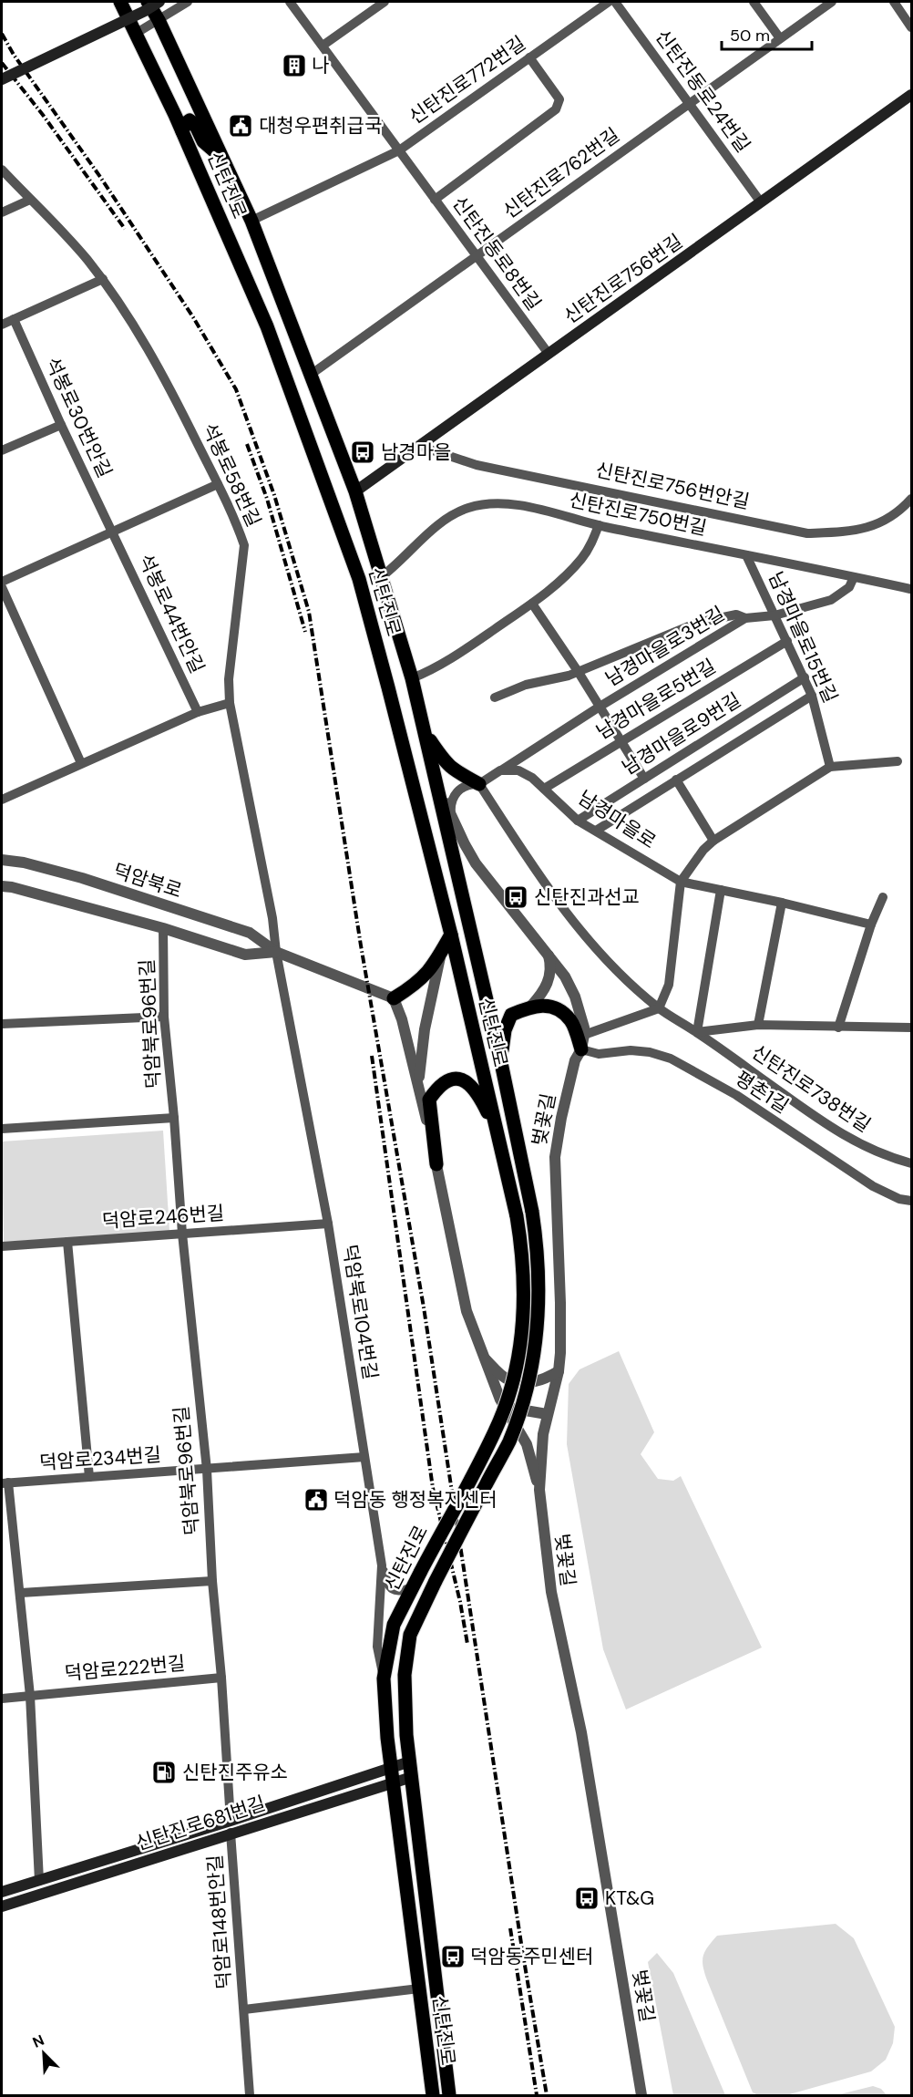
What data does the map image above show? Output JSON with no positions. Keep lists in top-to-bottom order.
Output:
{
  "streets": {
    "main road": ["신탄진로", "신탄진로756번길", "신탄진로681번길"],
    "street": [
      "신탄진로772번길",
      "신탄진동로24번길",
      "신탄진로762번길",
      "신탄진동로8번길",
      "석봉로30번안길",
      "석봉로58번길",
      "신탄진로756번안길",
      "신탄진로750번길",
      "석봉로44번안길",
      "남경마을로15번길",
      "남경마을로3번길",
      "남경마을로5번길",
      "남경마을로9번길",
      "남경마을로",
      "덕암북로",
      "덕암북로96번길",
      "신탄진로738번길",
      "평촌1길",
      "벚꽃길",
      "덕암로246번길",
      "덕암북로104번길",
      "덕암로234번길",
      "덕암로222번길",
      "덕암로148번안길"
    ]
  },
  "crossings": [
    ["신탄진로772번길", "신탄진로"],
    ["신탄진로772번길", "신탄진동로8번길"],
    ["신탄진동로24번길", "신탄진로762번길"],
    ["신탄진동로24번길", "신탄진로756번길"],
    ["신탄진로762번길", "신탄진로"],
    ["신탄진로762번길", "신탄진동로8번길"],
    ["신탄진로", "신탄진로756번길"],
    ["신탄진로", "신탄진로750번길"],
    ["신탄진로", "덕암북로104번길"],
    ["신탄진로", "신탄진로681번길"],
    ["신탄진로", "덕암로148번안길"],
    ["신탄진동로8번길", "신탄진로756번길"],
    ["신탄진로756번길", "신탄진로756번안길"],
    ["석봉로30번안길", "석봉로44번안길"],
    ["석봉로58번길", "덕암북로"],
    ["석봉로58번길", "덕암북로104번길"],
    ["신탄진로750번길", "남경마을로15번길"],
    ["신탄진로750번길", "남경마을로3번길"],
    ["남경마을로15번길", "남경마을로3번길"],
    ["남경마을로15번길", "남경마을로5번길"],
    ["남경마을로15번길", "남경마을로9번길"],
    ["남경마을로3번길", "남경마을로"],
    ["남경마을로5번길", "남경마을로"],
    ["남경마을로9번길", "남경마을로"],
    ["덕암북로", "덕암북로96번길"],
    ["덕암북로", "덕암북로104번길"],
    ["덕암북로96번길", "덕암로246번길"],
    ["덕암북로96번길", "덕암로234번길"],
    ["덕암북로96번길", "덕암로222번길"],
    ["덕암북로96번길", "신탄진로681번길"],
    ["덕암북로96번길", "덕암로148번안길"],
    ["평촌1길", "벚꽃길"],
    ["덕암로246번길", "덕암북로104번길"],
    ["덕암북로104번길", "덕암로234번길"],
    ["신탄진로681번길", "덕암로148번안길"]
  ],
  "places": {
    "building": ["나"],
    "public building": ["대청우편취급국", "덕암동 행정복지센터"],
    "bus stop": [
      "남경마을",
      "신탄진과선교",
      "KT&G",
      "덕암동주민센터"
    ],
    "fuel station": ["신탄진주유소"]
  },
  "scale_bar": "50 m",
  "north": "top left"
}
